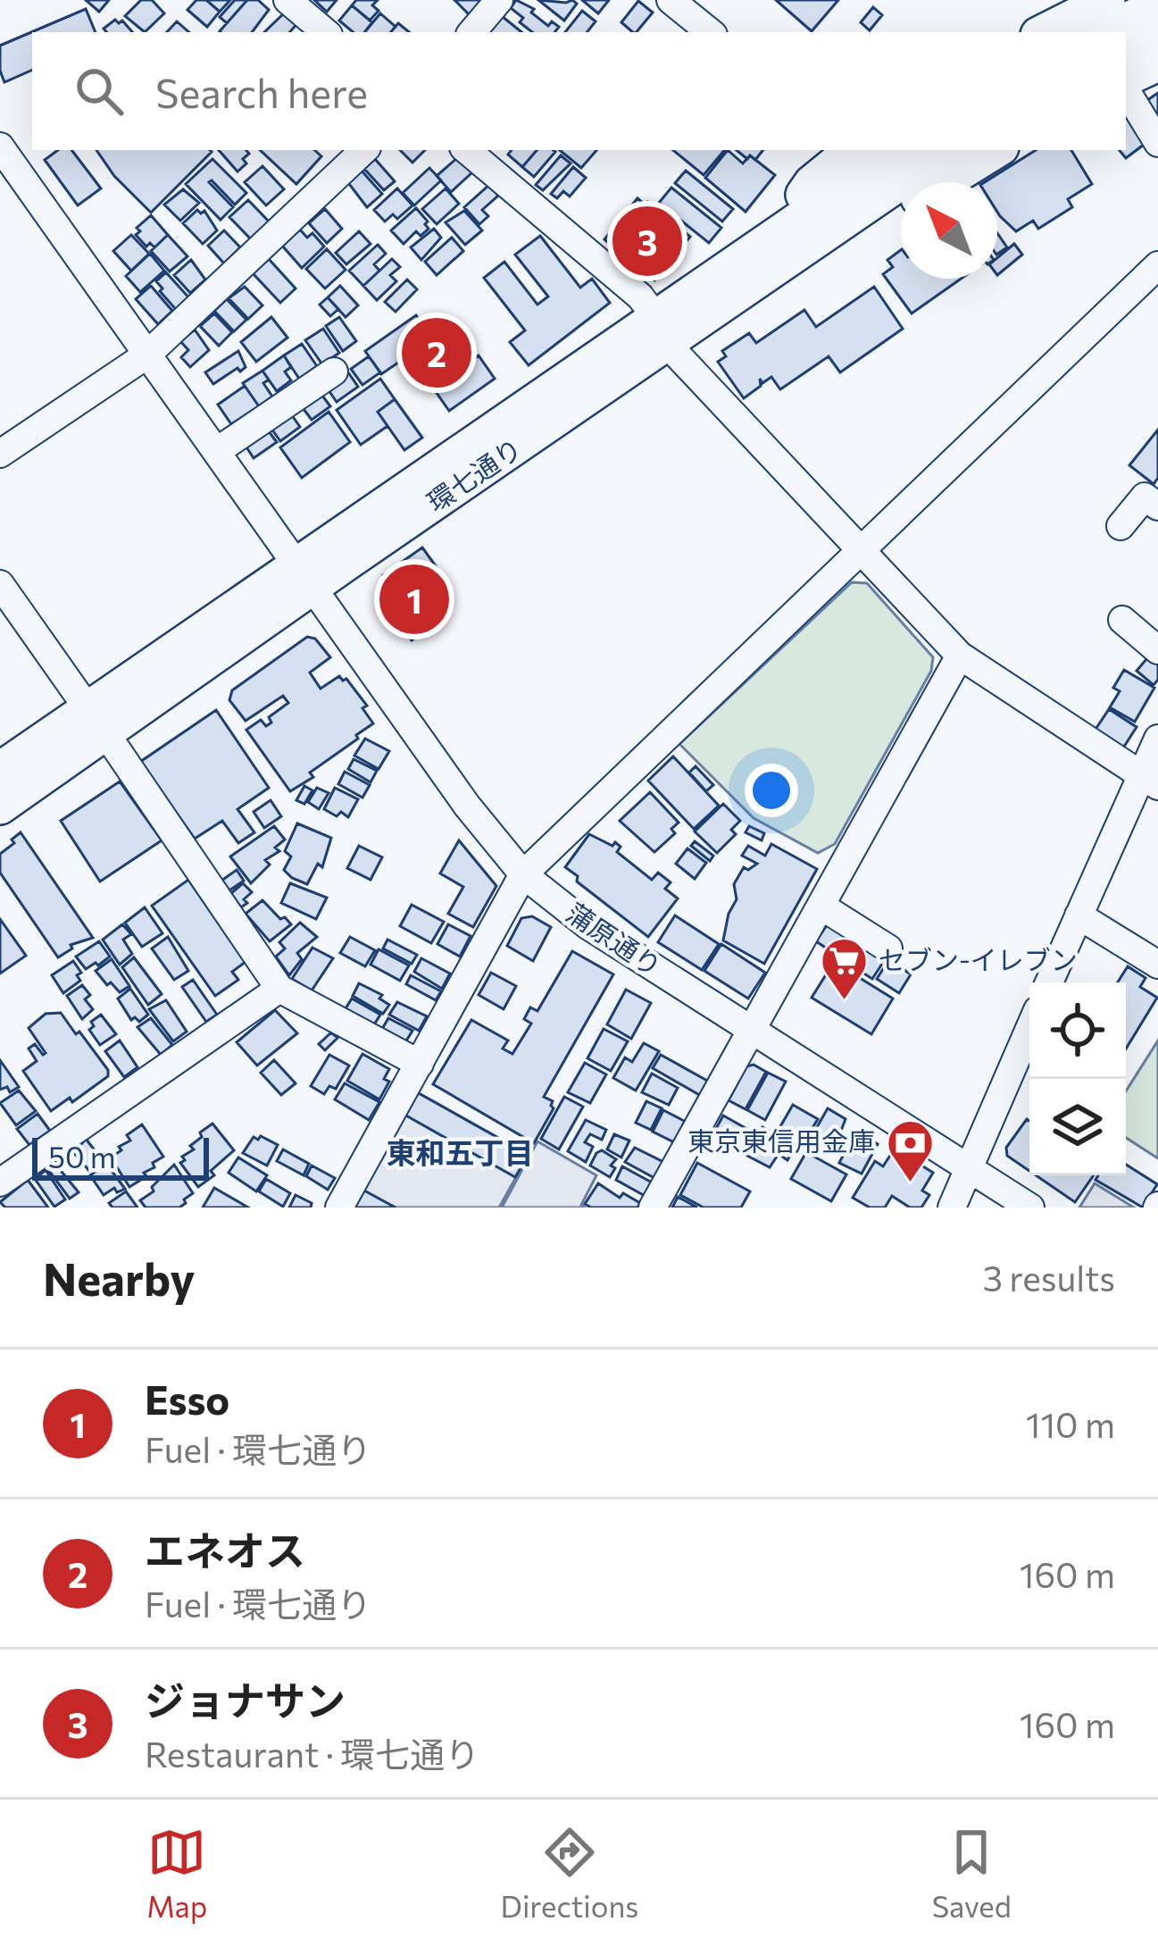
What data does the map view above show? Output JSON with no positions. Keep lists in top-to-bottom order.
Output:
{
  "streets": {
    "main road": ["環七通り"],
    "street": ["蒲原通り"]
  },
  "crossings": [
    ["環七通り", "蒲原通り"]
  ],
  "districts": ["東和五丁目"],
  "places": {
    "supermarket": ["セブン-イレブン"],
    "bank": ["東京東信用金庫"]
  },
  "scale_bar": "50 m",
  "north": "top left",
  "page": {
    "search": "Search here",
    "pins": ["3", "2", "1"],
    "scale": "50 m",
    "heading": ["Nearby", "3 results"],
    "list": [
      {
        "mark": "1",
        "name": "Esso",
        "note": "Fuel · 環七通り",
        "value": "110 m"
      },
      {
        "mark": "2",
        "name": "エネオス",
        "note": "Fuel · 環七通り",
        "value": "160 m"
      },
      {
        "mark": "3",
        "name": "ジョナサン",
        "note": "Restaurant · 環七通り",
        "value": "160 m"
      }
    ],
    "nav": ["Map", "Directions", "Saved"]
  }
}
